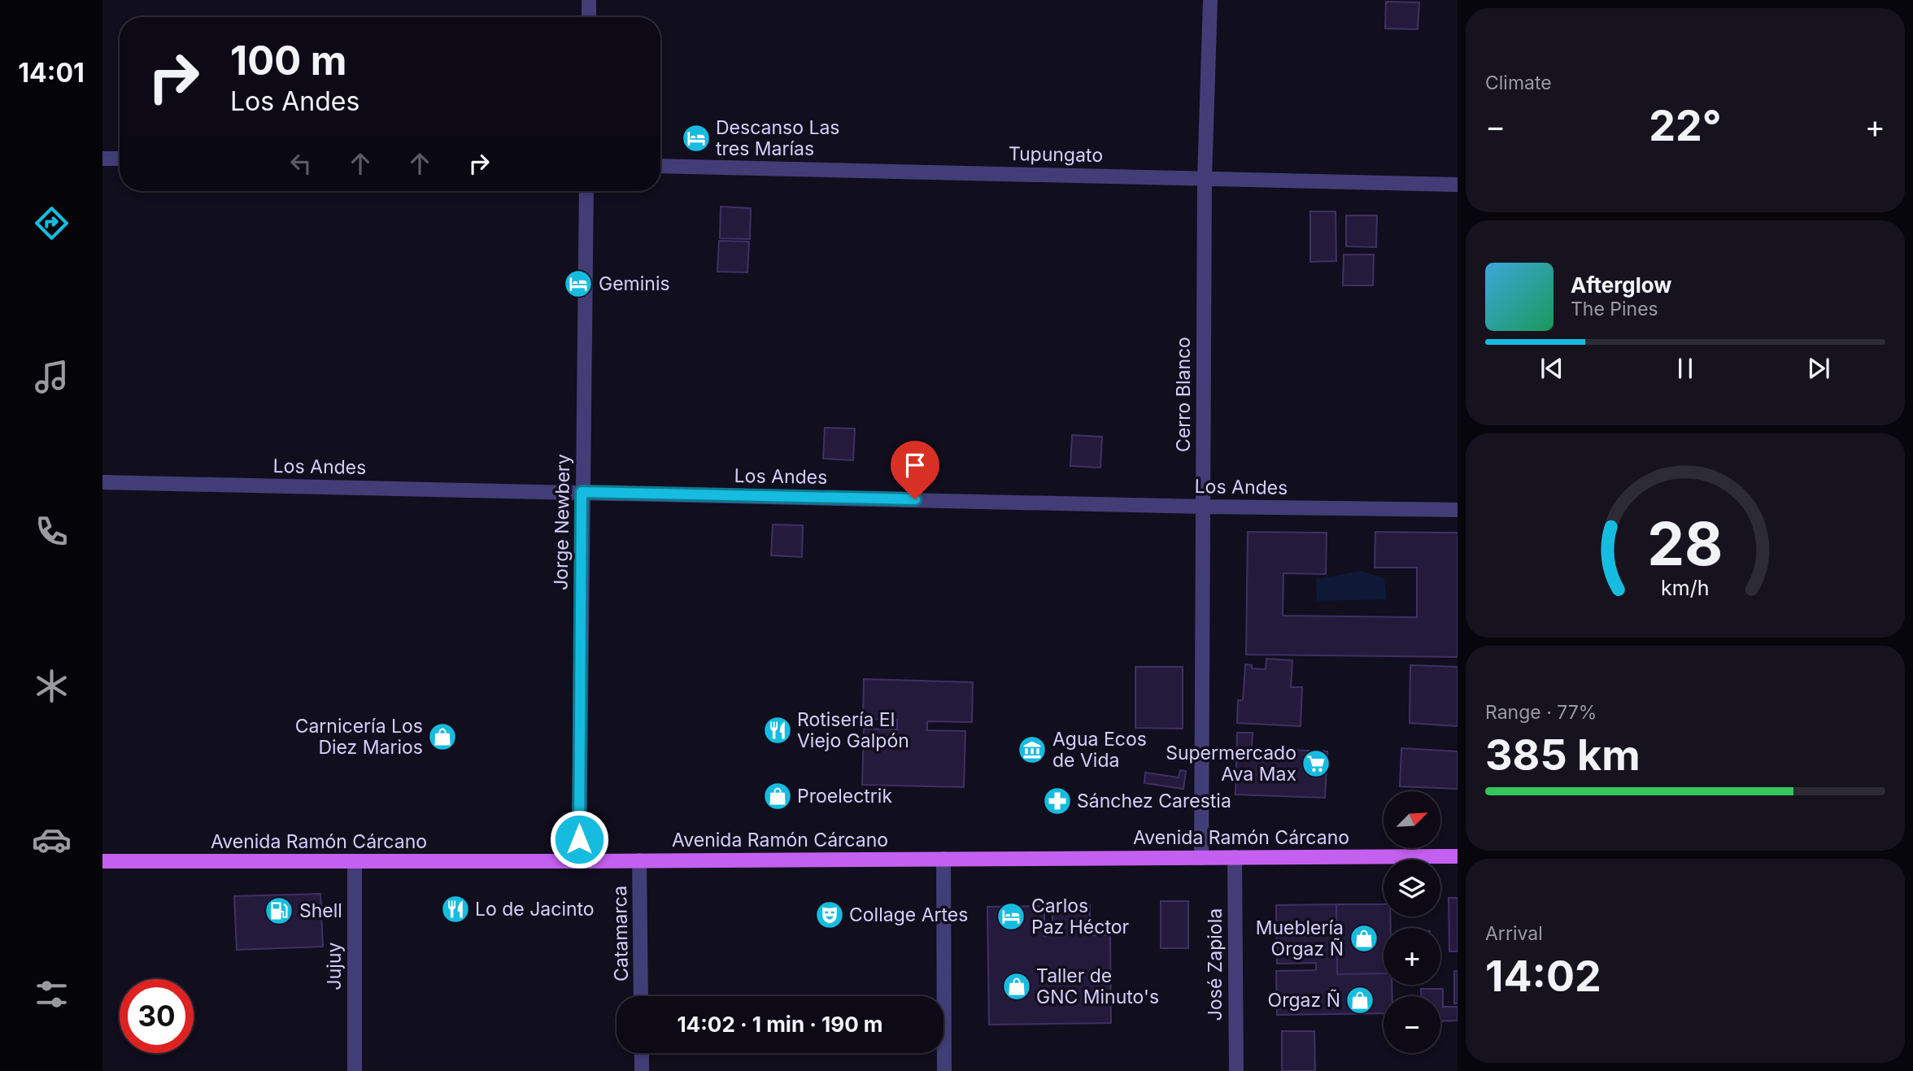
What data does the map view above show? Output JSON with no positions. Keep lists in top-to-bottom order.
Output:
{
  "streets": {
    "main road": ["Avenida Ramón Cárcano"],
    "street": [
      "Tupungato",
      "Cerro Blanco",
      "Los Andes",
      "Jorge Newbery",
      "Catamarca",
      "José Zapiola",
      "Jujuy"
    ]
  },
  "crossings": [
    ["Tupungato", "Cerro Blanco"],
    ["Cerro Blanco", "Los Andes"],
    ["Cerro Blanco", "Avenida Ramón Cárcano"],
    ["Los Andes", "Jorge Newbery"],
    ["Jorge Newbery", "Avenida Ramón Cárcano"],
    ["Avenida Ramón Cárcano", "Catamarca"],
    ["Avenida Ramón Cárcano", "José Zapiola"],
    ["Avenida Ramón Cárcano", "Jujuy"]
  ],
  "places": {
    "hotel": ["Descanso Las tres Marías", "Geminis", "Carlos Paz Héctor"],
    "restaurant": ["Rotisería El Viejo Galpón", "Lo de Jacinto"],
    "shop": [
      "Carnicería Los Diez Marios",
      "Proelectrik",
      "Mueblería Orgaz Ñ",
      "Taller de GNC Minuto's",
      "Orgaz Ñ"
    ],
    "museum": ["Agua Ecos de Vida"],
    "supermarket": ["Supermercado Ava Max"],
    "pharmacy": ["Sánchez Carestia"],
    "fuel station": ["Shell"],
    "theatre": ["Collage Artes"]
  },
  "north": "top right",
  "page": {
    "tabs": "14:01",
    "tile": [
      "Climate",
      ["Range · 77%", "385 km"],
      ["Arrival", "14:02"]
    ],
    "turn": ["100 m", "Los Andes"],
    "heat": ["−", "22°", "+"],
    "song": ["Afterglow", "The Pines"],
    "map_buttons": ["+", "−"],
    "limit": "30",
    "trip": "14:02 · 1 min · 190 m",
    "gauge": ["28", "km/h"]
  }
}
